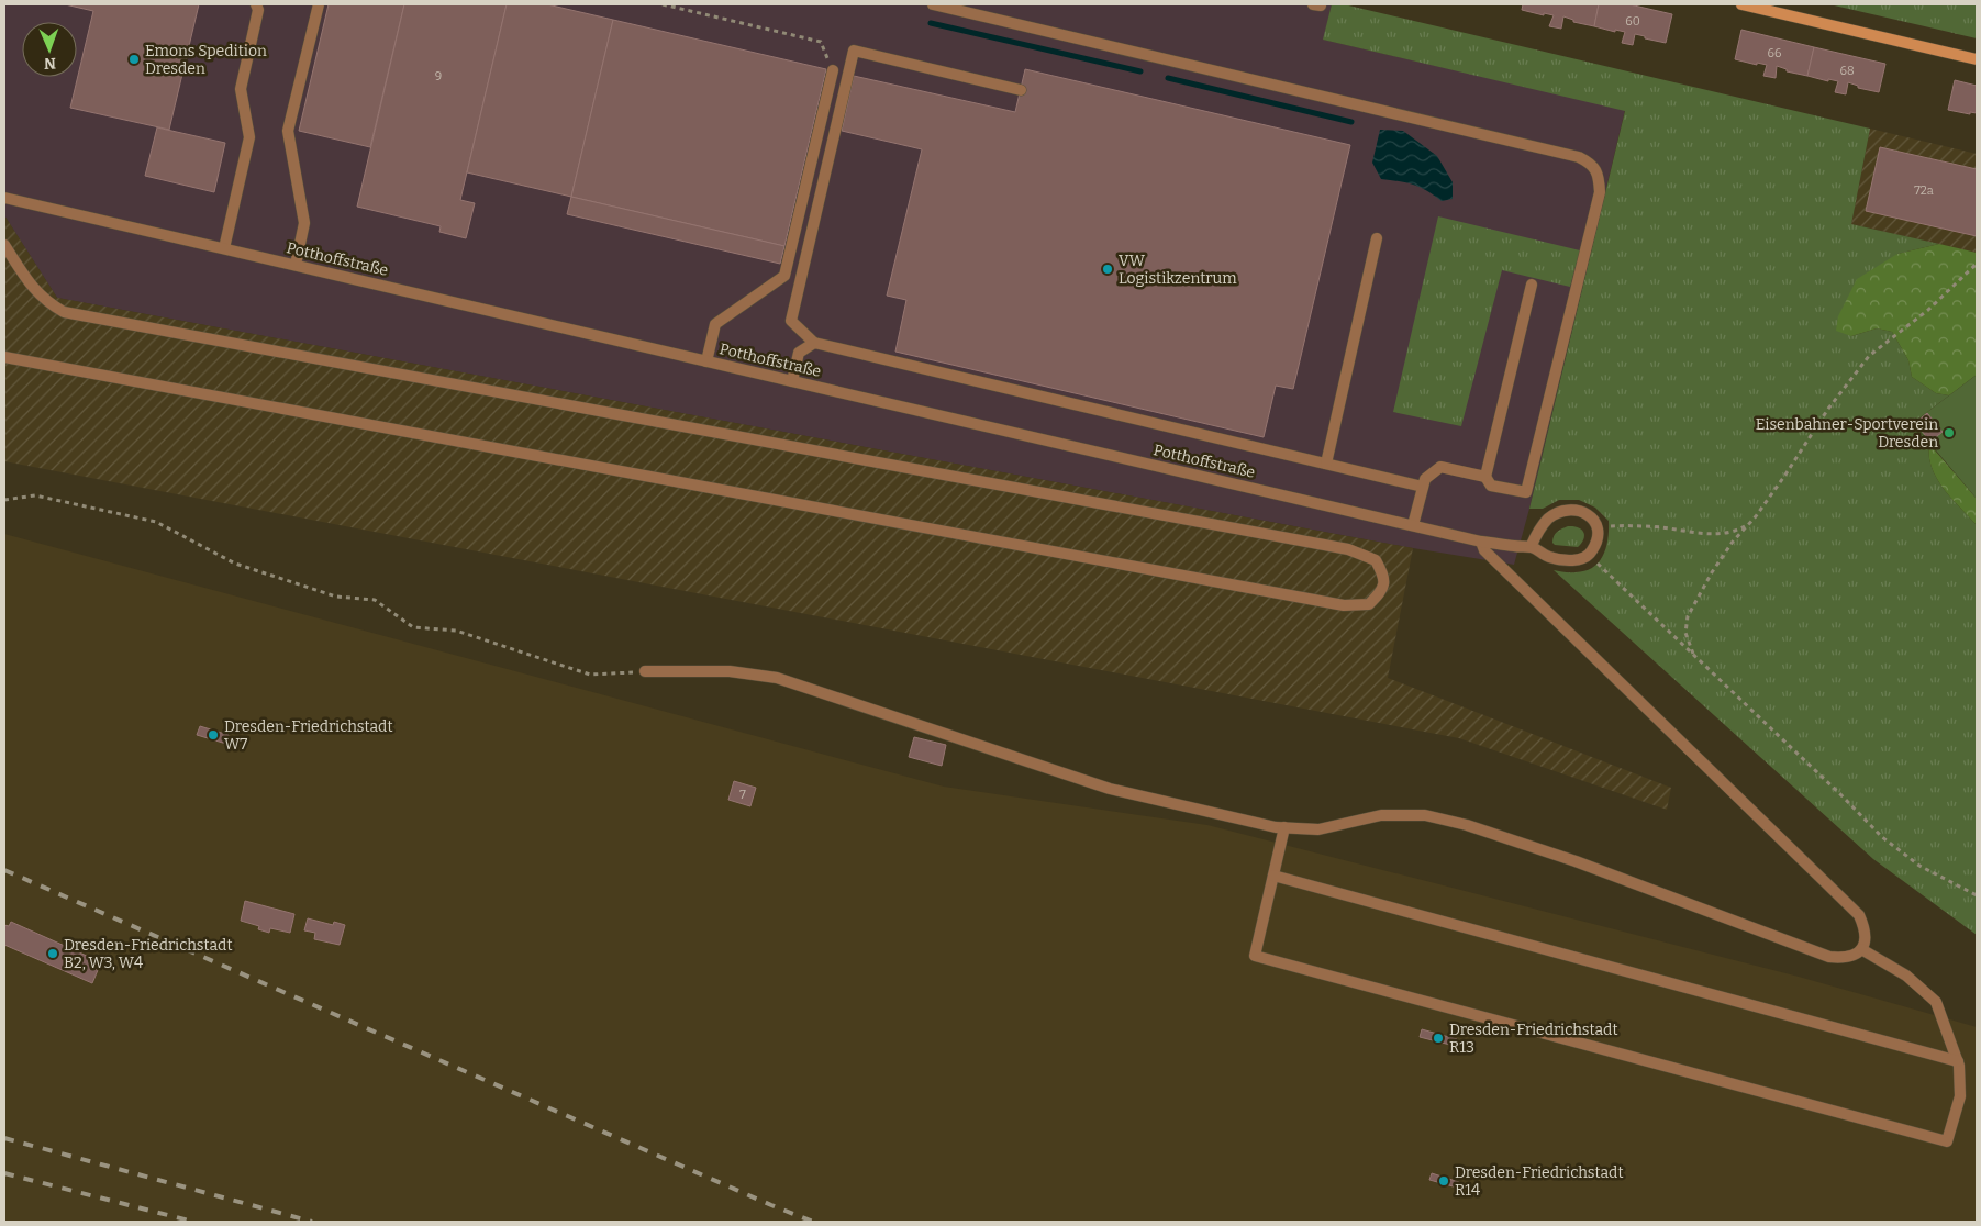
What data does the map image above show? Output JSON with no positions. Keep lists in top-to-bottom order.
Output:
{
  "streets": {
    "street": ["Potthoffstraße"]
  },
  "places": [
    "Emons Spedition Dresden",
    "VW Logistikzentrum",
    "Eisenbahner-Sportverein Dresden",
    "Dresden-Friedrichstadt W7",
    "Dresden-Friedrichstadt B2, W3, W4",
    "Dresden-Friedrichstadt R13",
    "Dresden-Friedrichstadt R14"
  ],
  "house_numbers": [
    "60",
    "66",
    "68",
    "9",
    "72a",
    "7"
  ],
  "north": "bottom"
}
